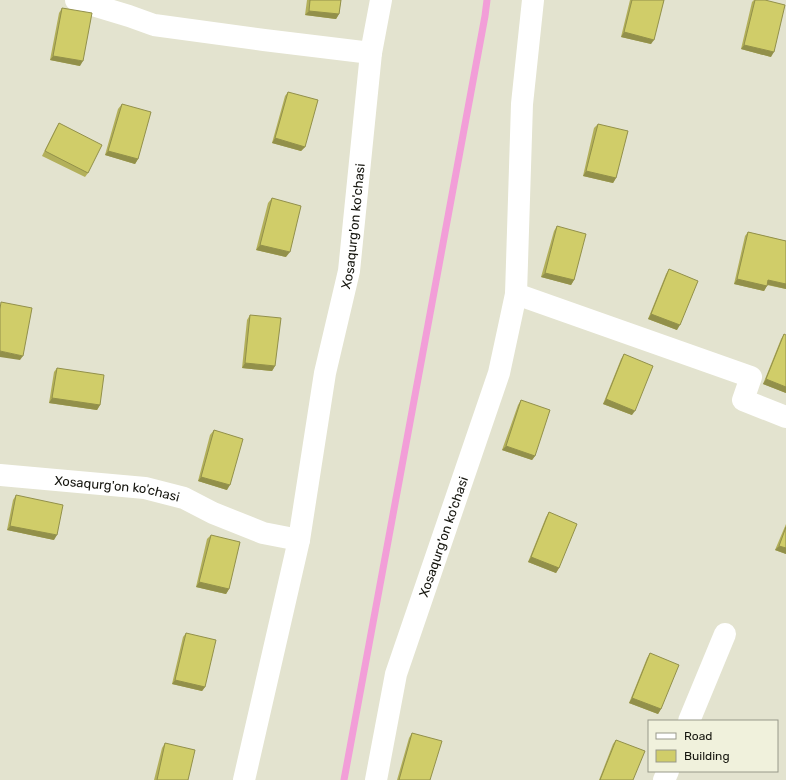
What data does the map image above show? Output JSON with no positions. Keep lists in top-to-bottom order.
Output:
{
  "streets": {
    "street": ["Xosaqurg'on ko'chasi"]
  },
  "legend": ["Road", "Building"]
}
